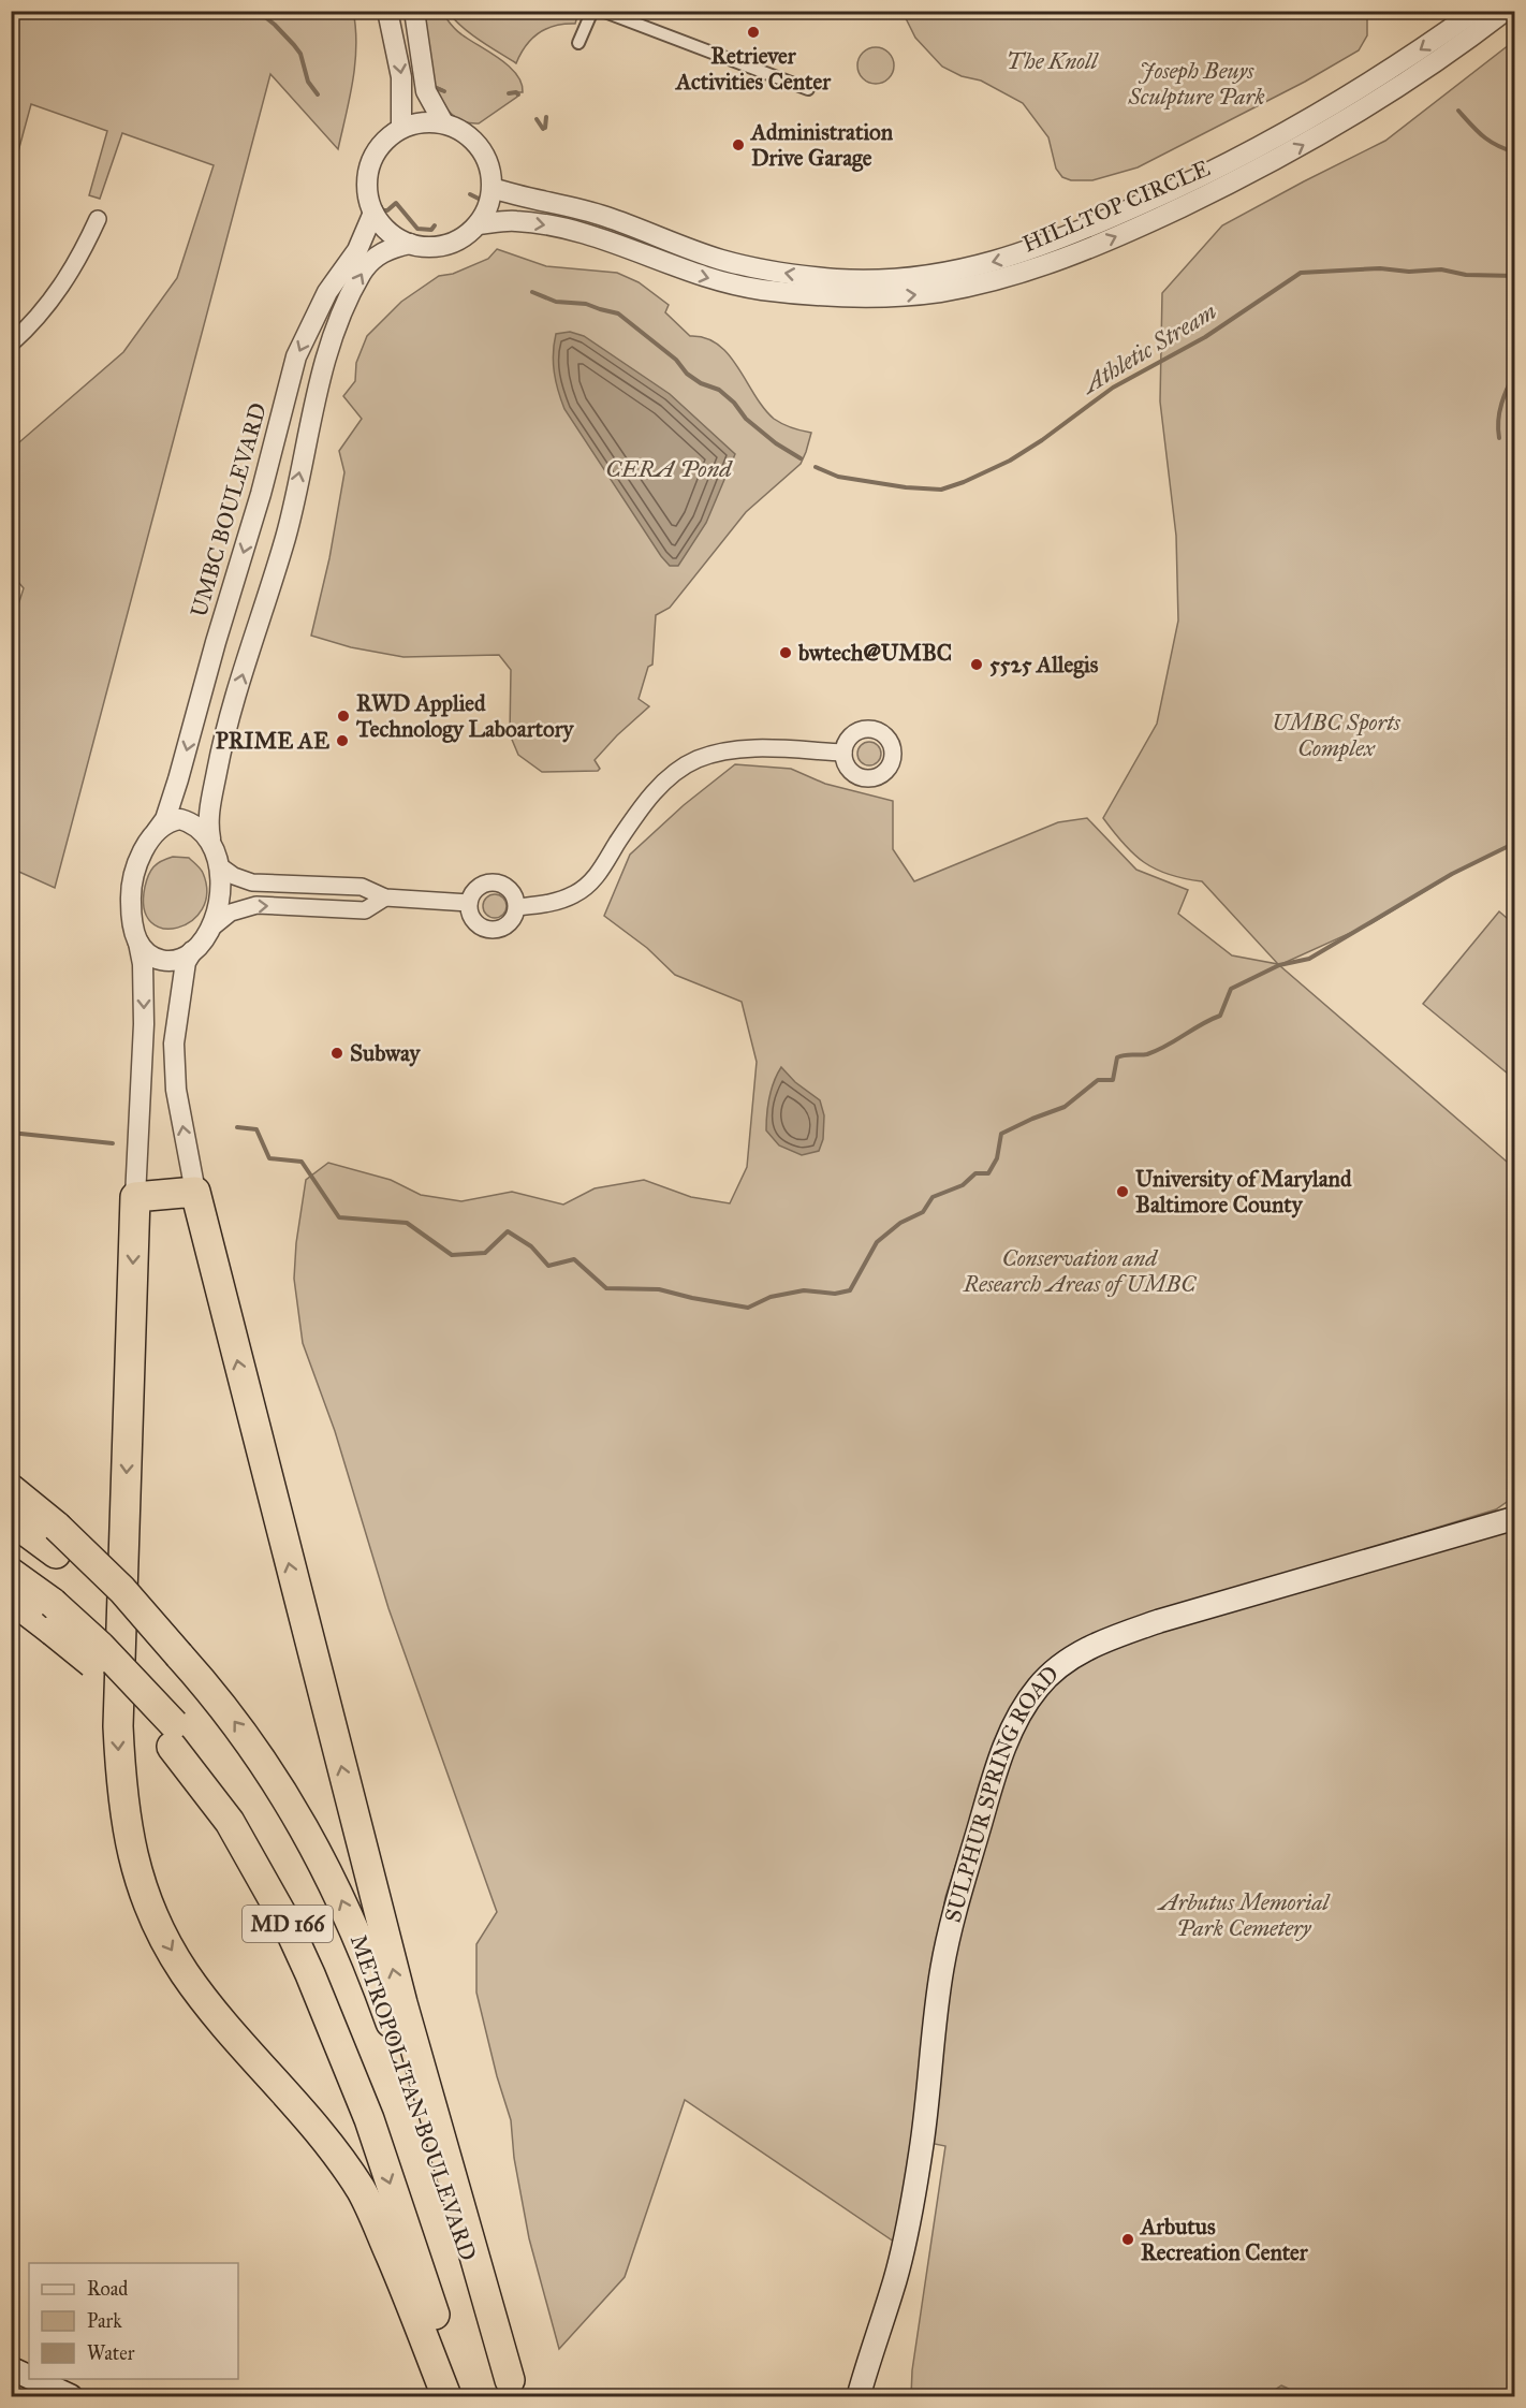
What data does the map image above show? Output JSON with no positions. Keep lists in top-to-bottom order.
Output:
{
  "streets": {
    "highway": ["MD 166", "METROPOLITAN BOULEVARD"],
    "main road": ["SULPHUR SPRING ROAD"],
    "street": ["HILLTOP CIRCLE", "UMBC BOULEVARD"]
  },
  "crossings": [
    ["HILLTOP CIRCLE", "UMBC BOULEVARD"]
  ],
  "water": ["Athletic Stream", "CERA Pond"],
  "parks": [
    "The Knoll",
    "Joseph Beuys Sculpture Park",
    "UMBC Sports Complex",
    "Conservation and Research Areas of UMBC",
    "Arbutus Memorial Park Cemetery"
  ],
  "places": [
    "Retriever Activities Center",
    "Administration Drive Garage",
    "bwtech@UMBC",
    "5525 Allegis",
    "RWD Applied Technology Laboartory",
    "PRIME AE",
    "Subway",
    "University of Maryland Baltimore County",
    "Arbutus Recreation Center"
  ],
  "legend": ["Road", "Park", "Water"]
}
